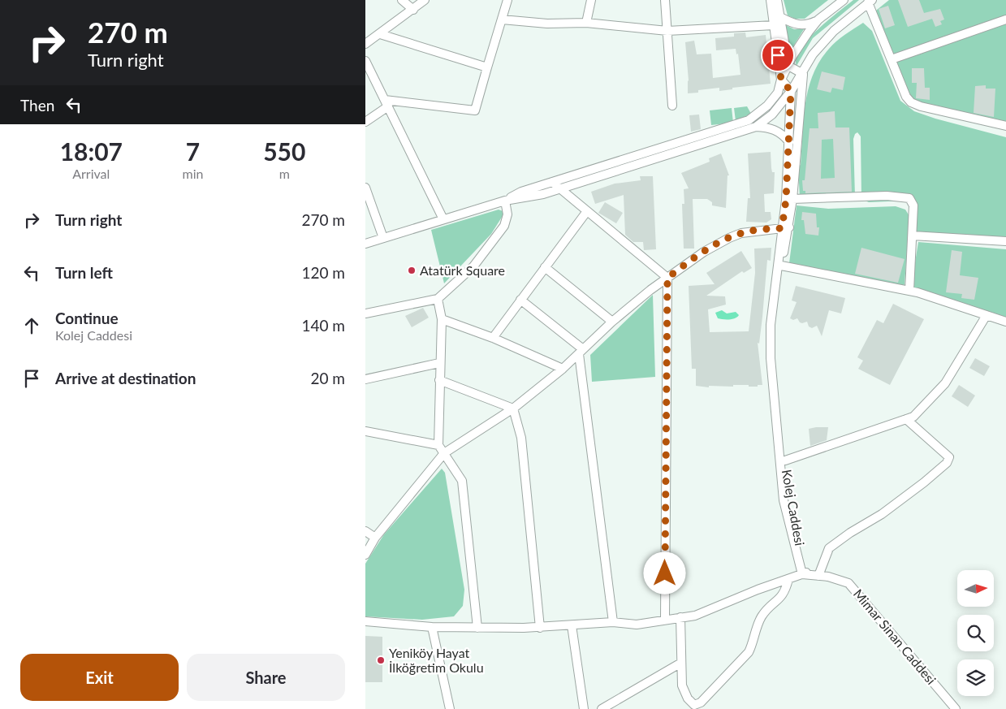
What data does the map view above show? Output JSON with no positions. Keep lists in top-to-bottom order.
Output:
{
  "streets": {
    "street": ["Kolej Caddesi", "Mimar Sinan Caddesi"]
  },
  "places": ["Atatürk Square", "Yeniköy Hayat İlköğretim Okulu"],
  "north": "right",
  "page": {
    "turn": ["270 m", "Turn right"],
    "then": "Then",
    "eta": [
      "18:07",
      "Arrival",
      "7",
      "min",
      "550",
      "m"
    ],
    "list": [
      {
        "name": "Turn right",
        "value": "270 m"
      },
      {
        "name": "Turn left",
        "value": "120 m"
      },
      {
        "name": "Continue",
        "note": "Kolej Caddesi",
        "value": "140 m"
      },
      {
        "name": "Arrive at destination",
        "value": "20 m"
      }
    ],
    "buttons": ["Exit", "Share"]
  }
}
